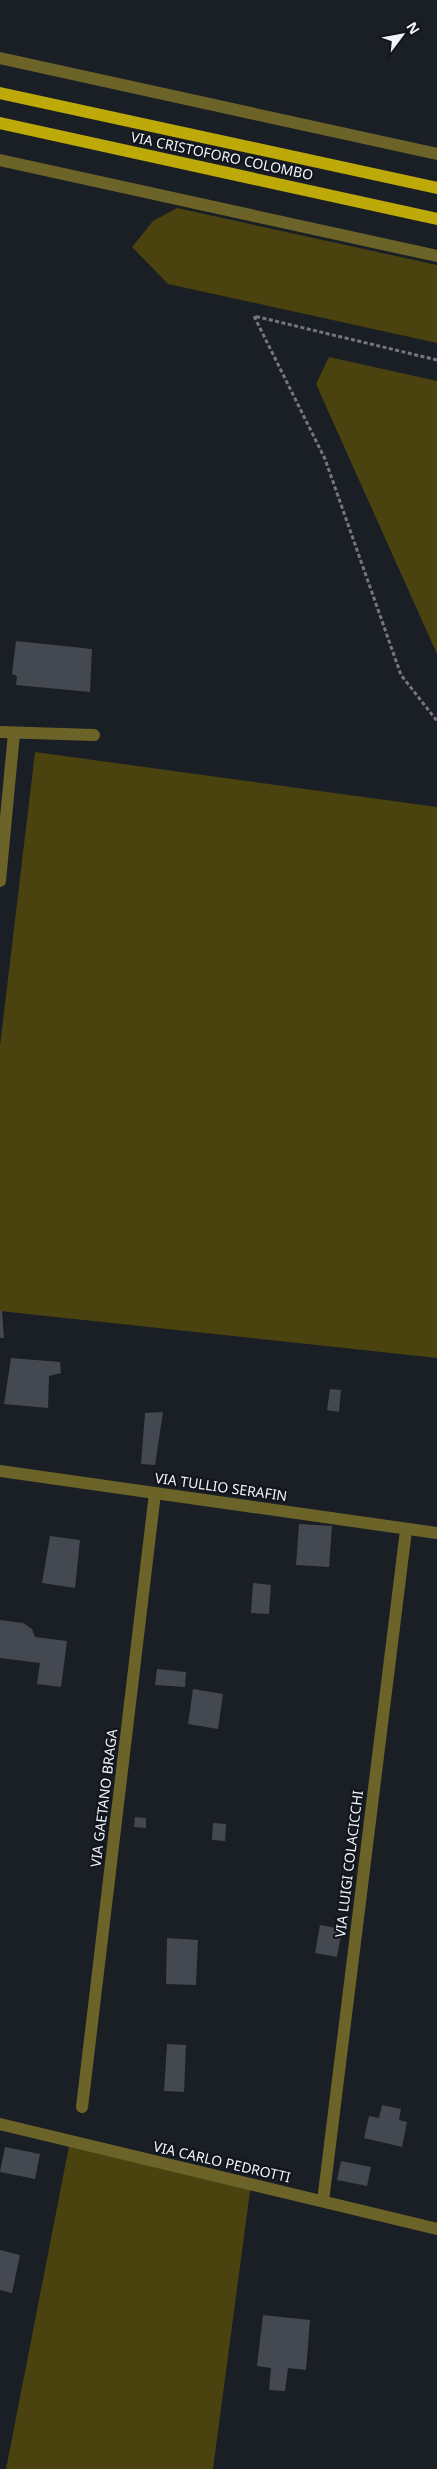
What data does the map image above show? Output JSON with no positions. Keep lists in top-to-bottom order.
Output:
{
  "streets": {
    "main road": ["VIA CRISTOFORO COLOMBO"],
    "street": [
      "VIA TULLIO SERAFIN",
      "VIA GAETANO BRAGA",
      "VIA LUIGI COLACICCHI",
      "VIA CARLO PEDROTTI"
    ]
  },
  "crossings": [
    ["VIA TULLIO SERAFIN", "VIA GAETANO BRAGA"],
    ["VIA TULLIO SERAFIN", "VIA LUIGI COLACICCHI"],
    ["VIA LUIGI COLACICCHI", "VIA CARLO PEDROTTI"]
  ],
  "north": "top right"
}
